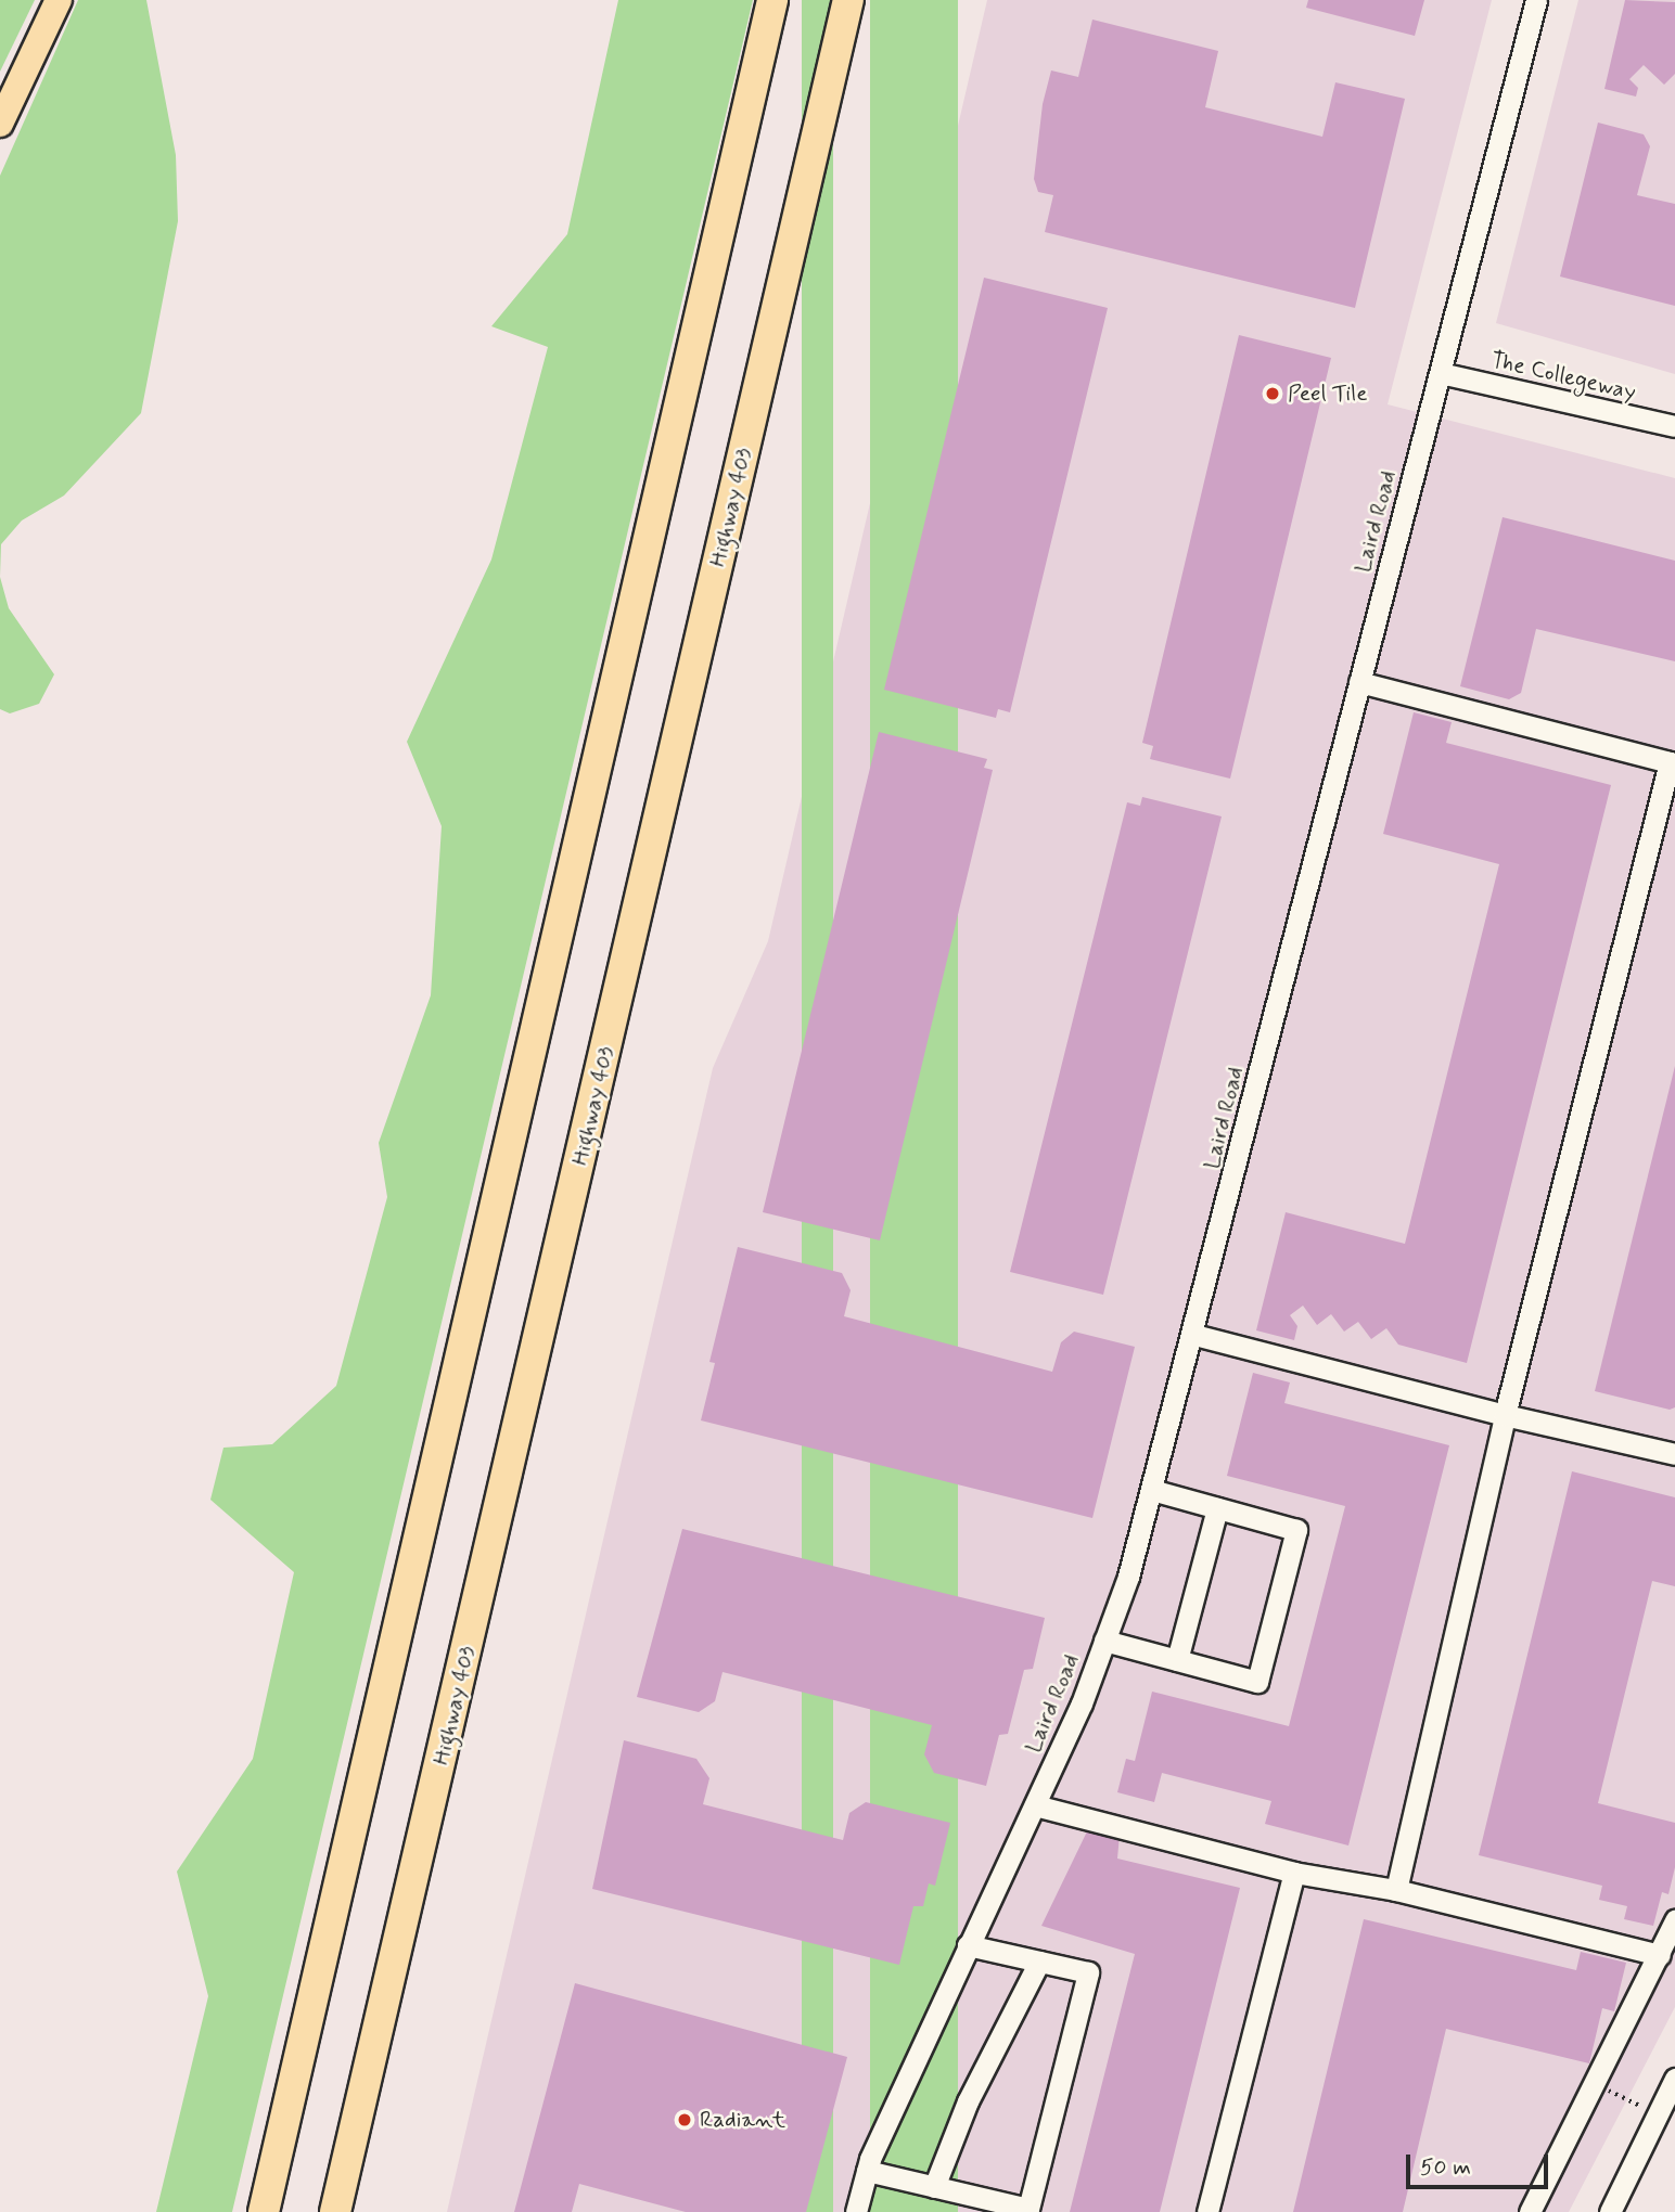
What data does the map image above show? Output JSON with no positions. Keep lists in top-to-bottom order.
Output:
{
  "streets": {
    "highway": ["Highway 403"],
    "street": ["The Collegeway", "Laird Road"]
  },
  "crossings": [
    ["The Collegeway", "Laird Road"]
  ],
  "places": ["Peel Tile", "Radiant"],
  "scale_bar": "50 m"
}
